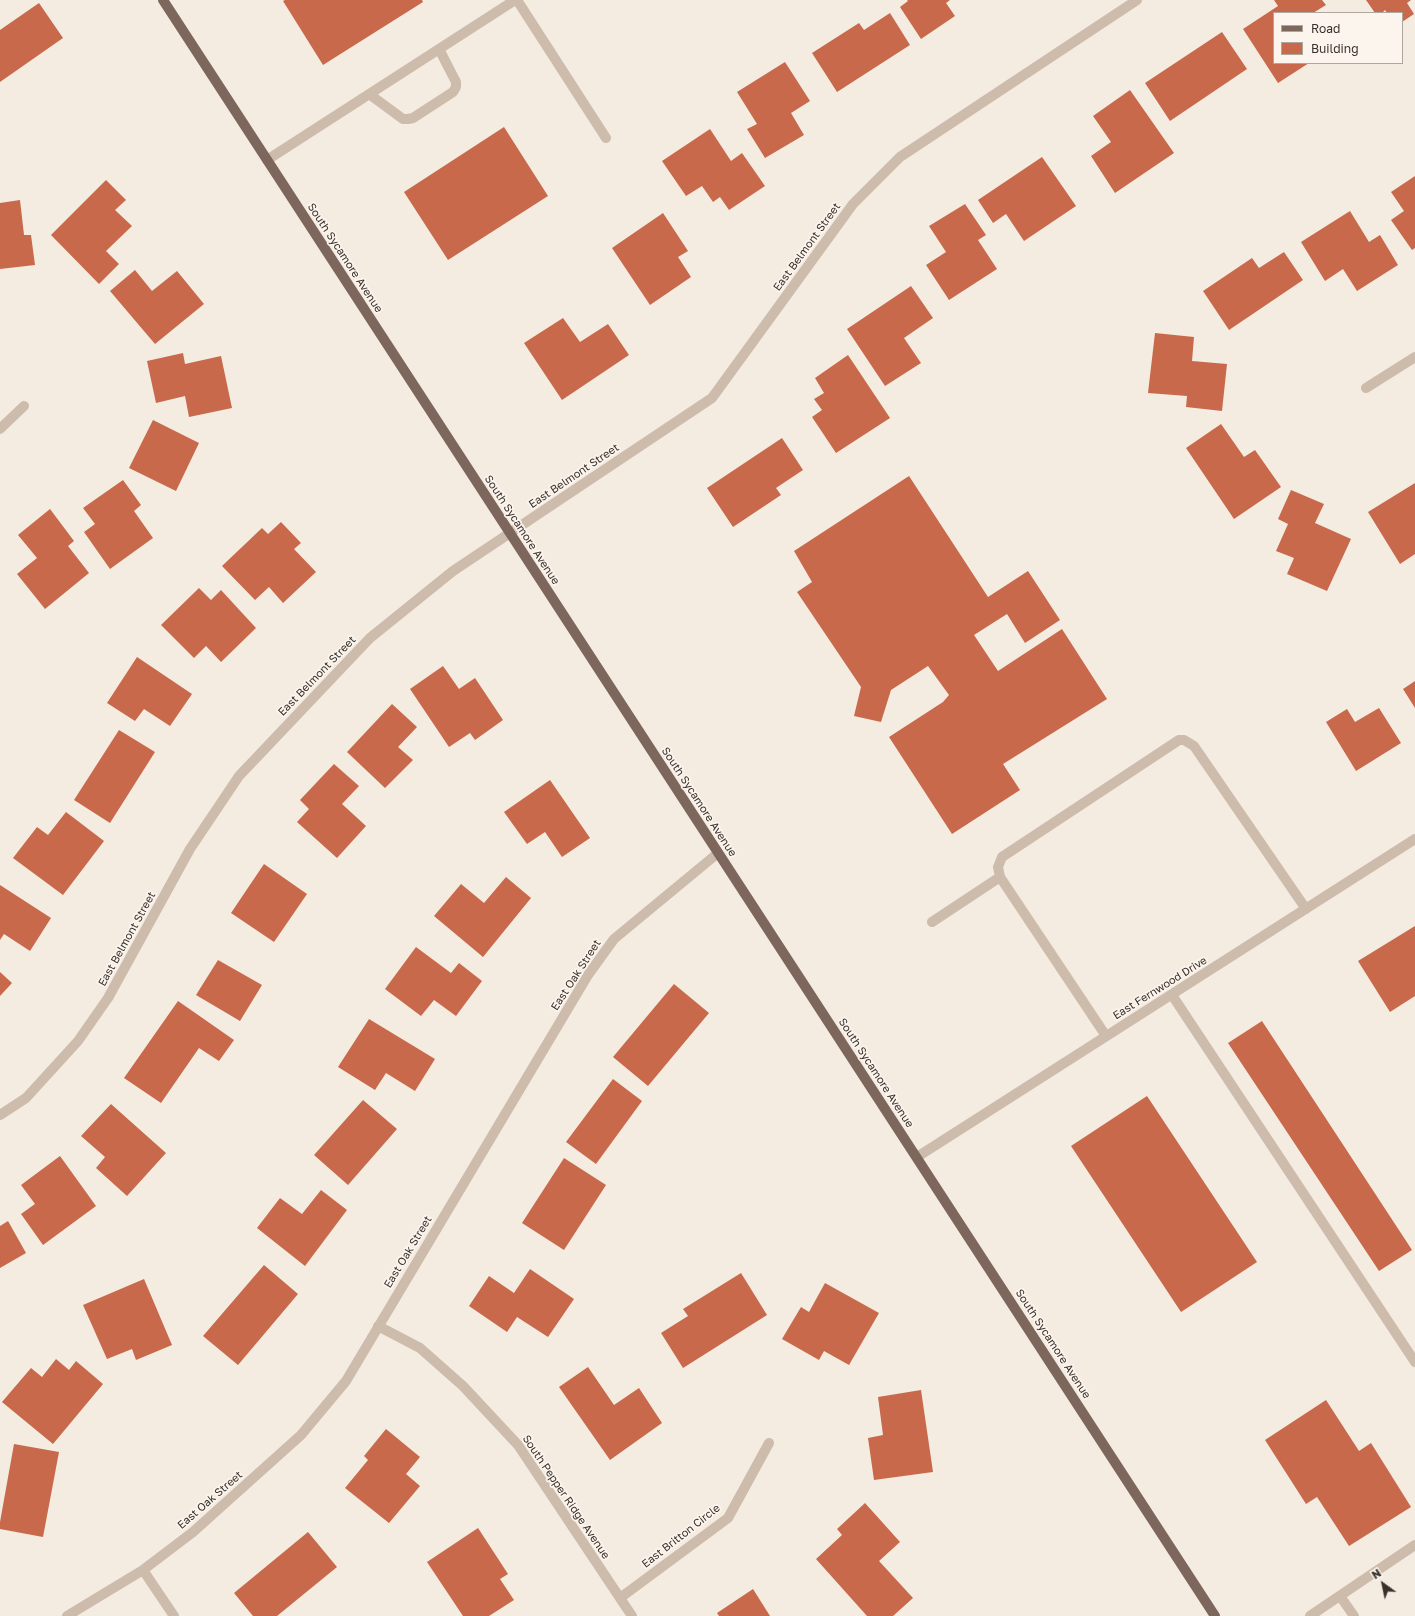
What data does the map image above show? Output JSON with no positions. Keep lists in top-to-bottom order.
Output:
{
  "streets": {
    "main road": ["South Sycamore Avenue"],
    "street": [
      "East Belmont Street",
      "East Oak Street",
      "East Fernwood Drive",
      "South Pepper Ridge Avenue",
      "East Britton Circle"
    ]
  },
  "crossings": [
    ["East Belmont Street", "South Sycamore Avenue"],
    ["South Sycamore Avenue", "East Oak Street"],
    ["South Sycamore Avenue", "East Fernwood Drive"],
    ["East Oak Street", "South Pepper Ridge Avenue"],
    ["South Pepper Ridge Avenue", "East Britton Circle"]
  ],
  "legend": ["Road", "Building"],
  "north": "top left"
}
